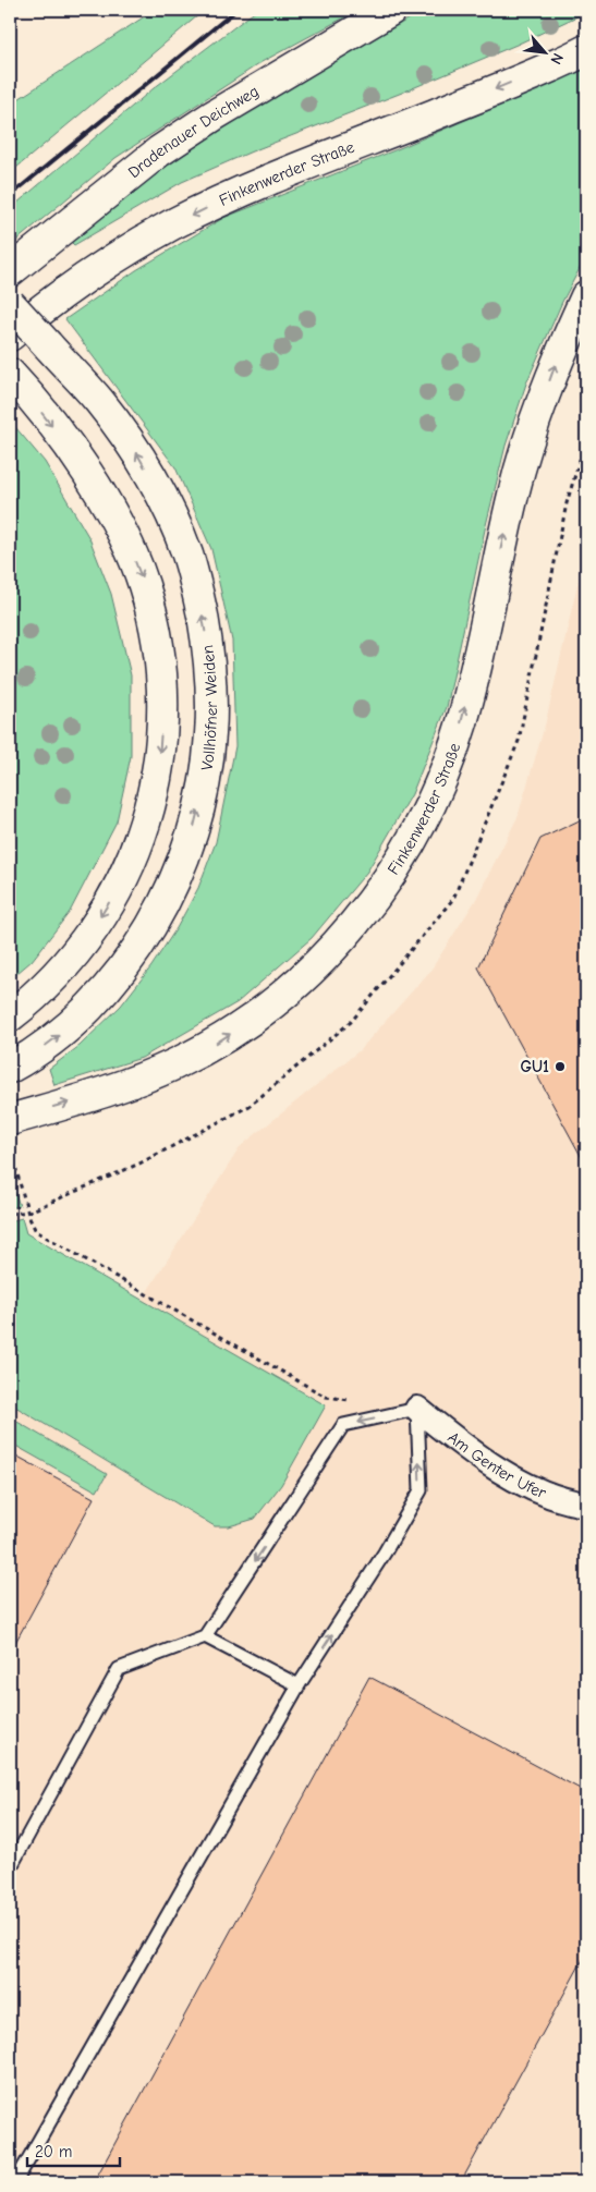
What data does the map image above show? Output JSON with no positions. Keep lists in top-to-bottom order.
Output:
{
  "streets": {
    "main road": ["Dradenauer Deichweg", "Finkenwerder Straße", "Vollhöfner Weiden"],
    "street": ["Am Genter Ufer"]
  },
  "one_way": ["Vollhöfner Weiden"],
  "places": ["GU1"],
  "scale_bar": "20 m",
  "north": "bottom right"
}
